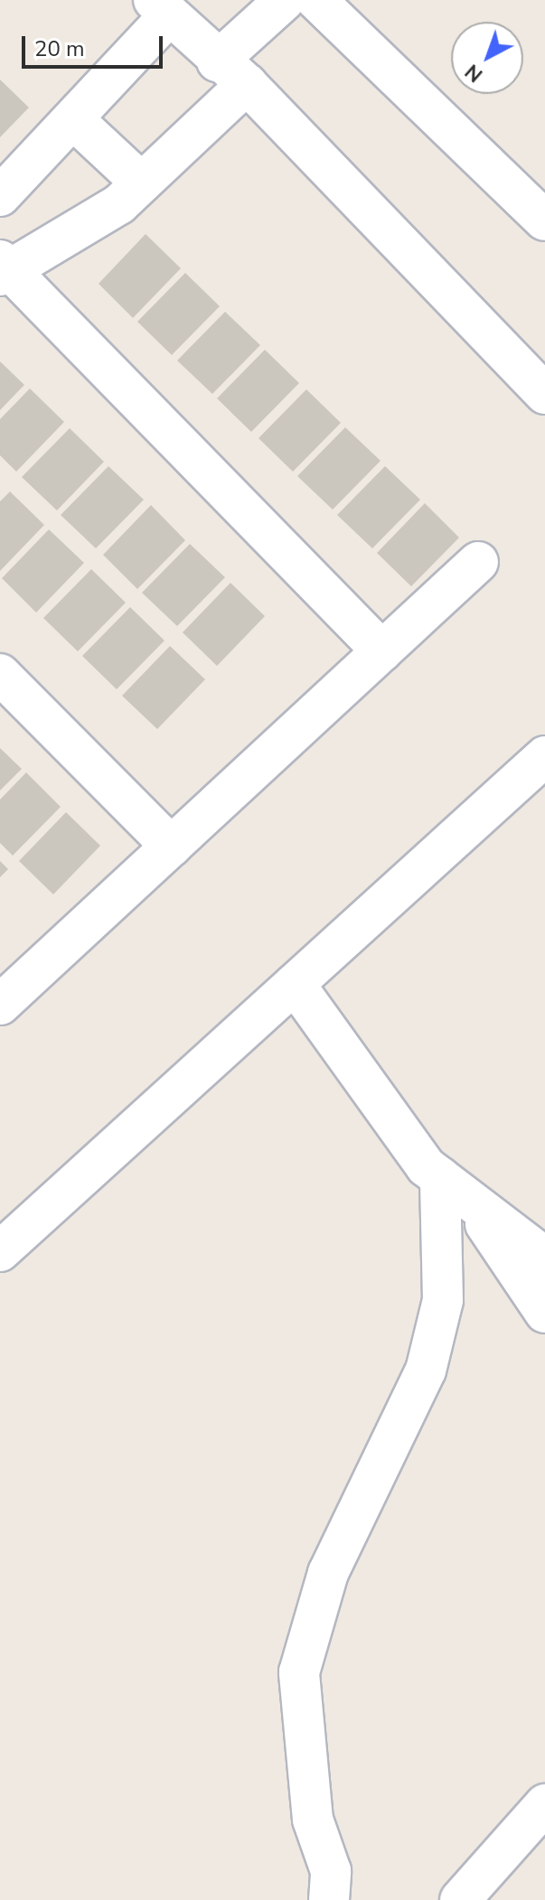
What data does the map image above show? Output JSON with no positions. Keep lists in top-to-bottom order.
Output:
{
  "scale_bar": "20 m",
  "north": "bottom left"
}
